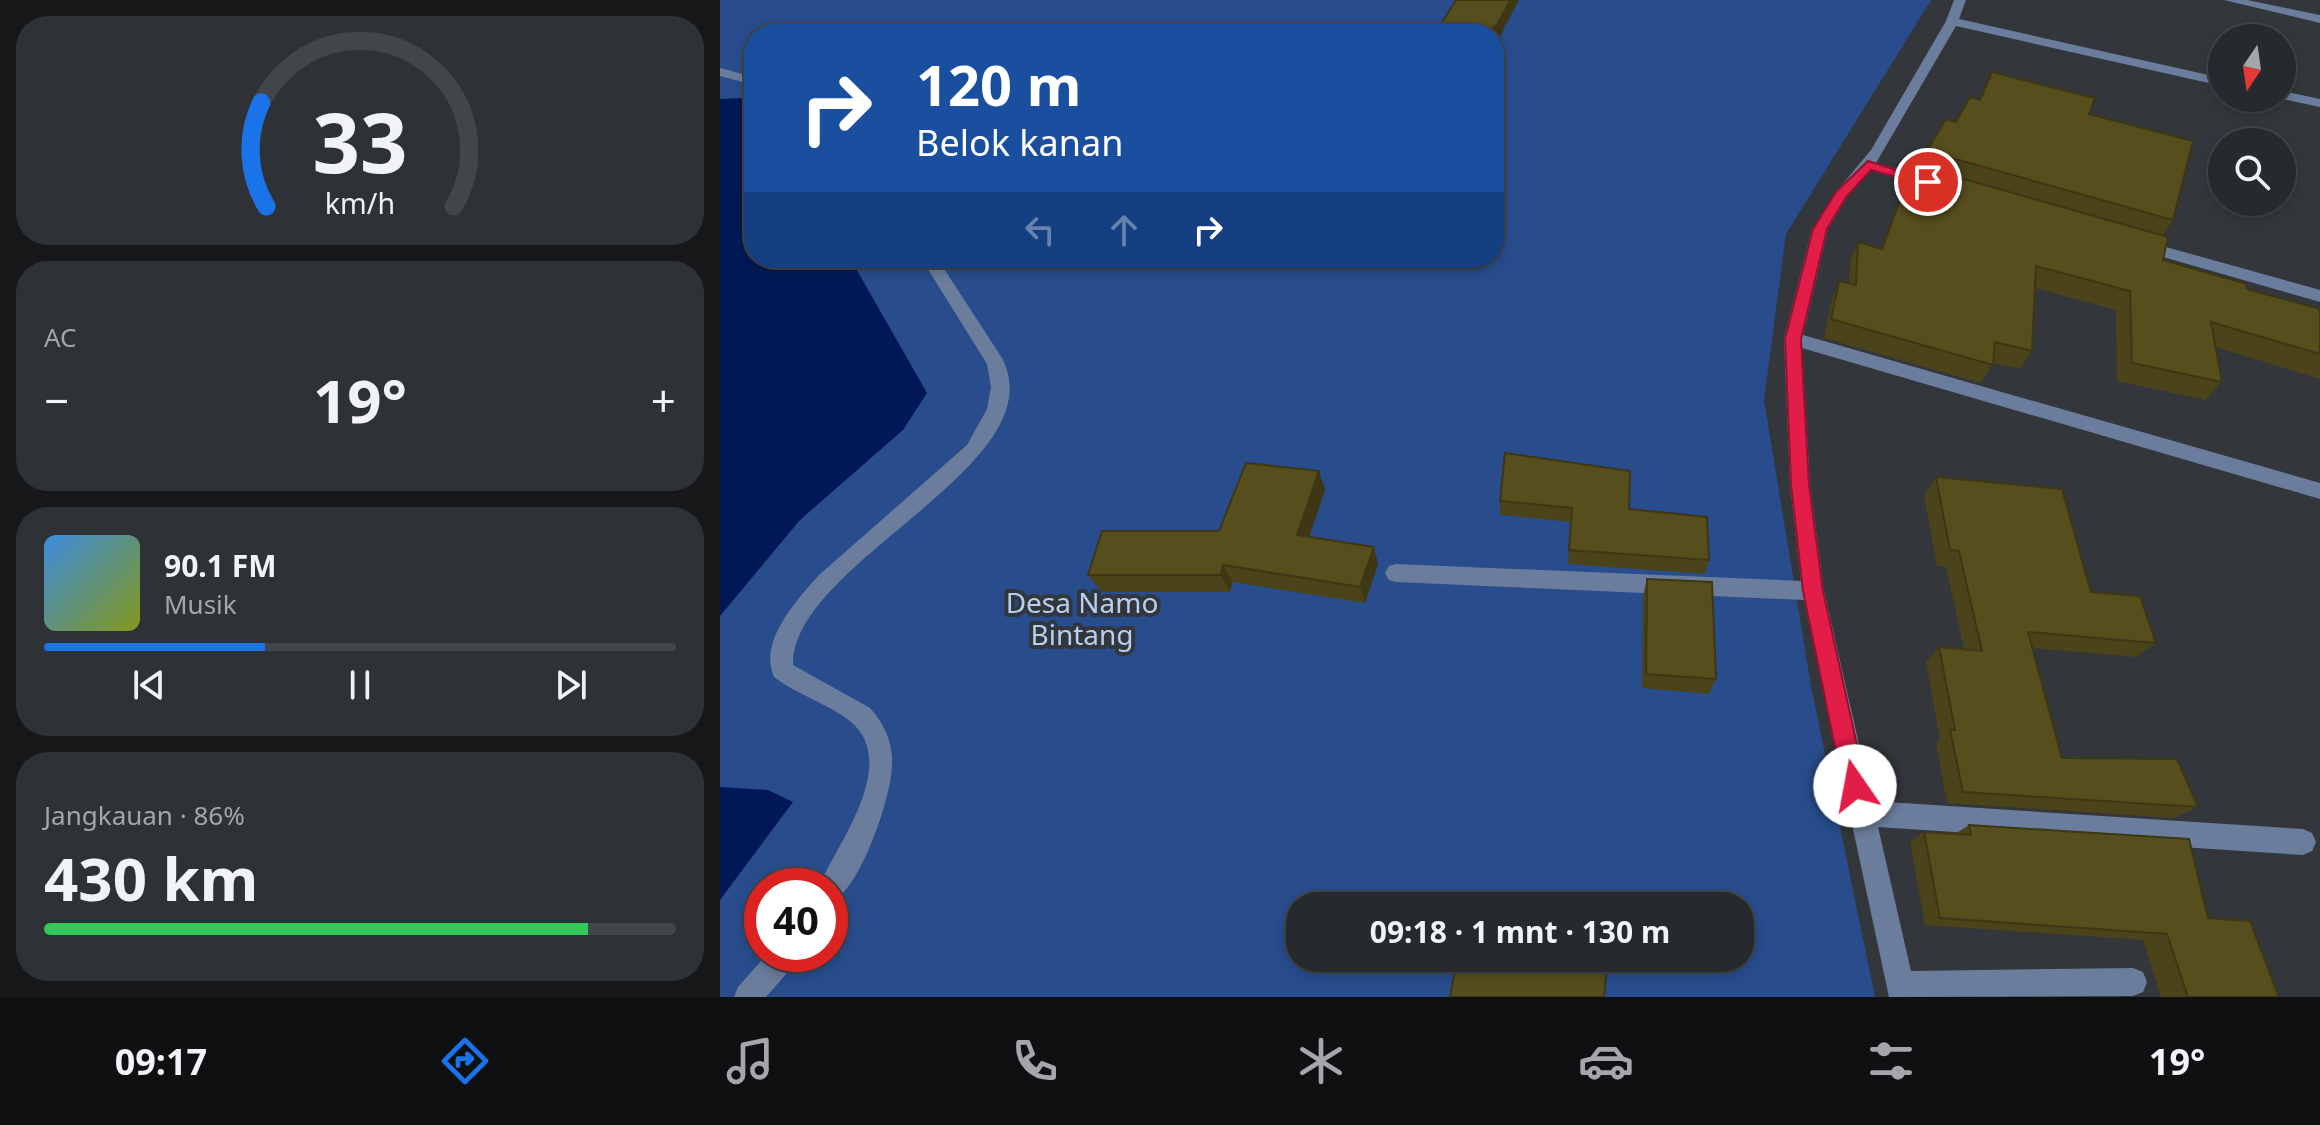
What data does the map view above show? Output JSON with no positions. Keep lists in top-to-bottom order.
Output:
{
  "parks": ["Desa Namo Bintang"],
  "north": "bottom",
  "page": {
    "turn": ["120 m", "Belok kanan"],
    "tile": [
      "AC",
      ["Jangkauan · 86%", "430 km"]
    ],
    "heat": ["−", "19°", "+"],
    "song": ["90.1 FM", "Musik"],
    "limit": "40",
    "trip": "09:18 · 1 mnt · 130 m",
    "tabs": ["09:17", "19°"],
    "gauge": ["33", "km/h"]
  }
}
